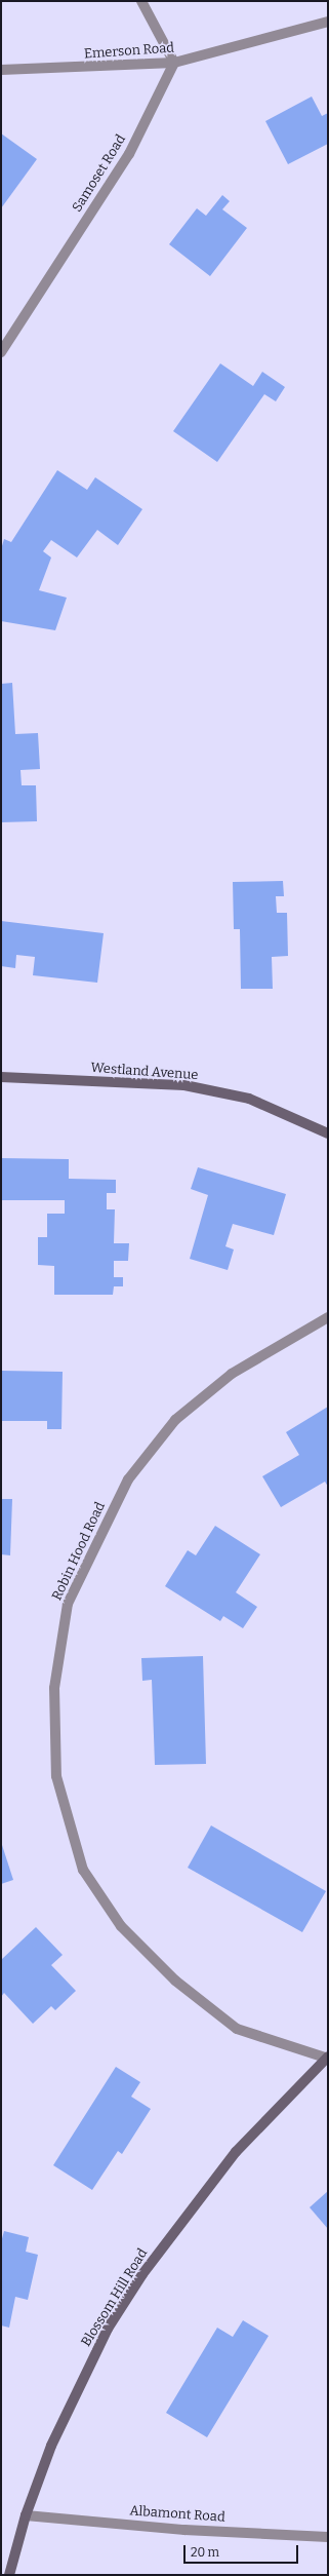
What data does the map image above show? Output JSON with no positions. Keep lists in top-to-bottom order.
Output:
{
  "streets": {
    "street": [
      "Emerson Road",
      "Samoset Road",
      "Westland Avenue",
      "Robin Hood Road",
      "Blossom Hill Road",
      "Albamont Road"
    ]
  },
  "crossings": [
    ["Emerson Road", "Samoset Road"],
    ["Robin Hood Road", "Blossom Hill Road"],
    ["Blossom Hill Road", "Albamont Road"]
  ],
  "scale_bar": "20 m"
}
